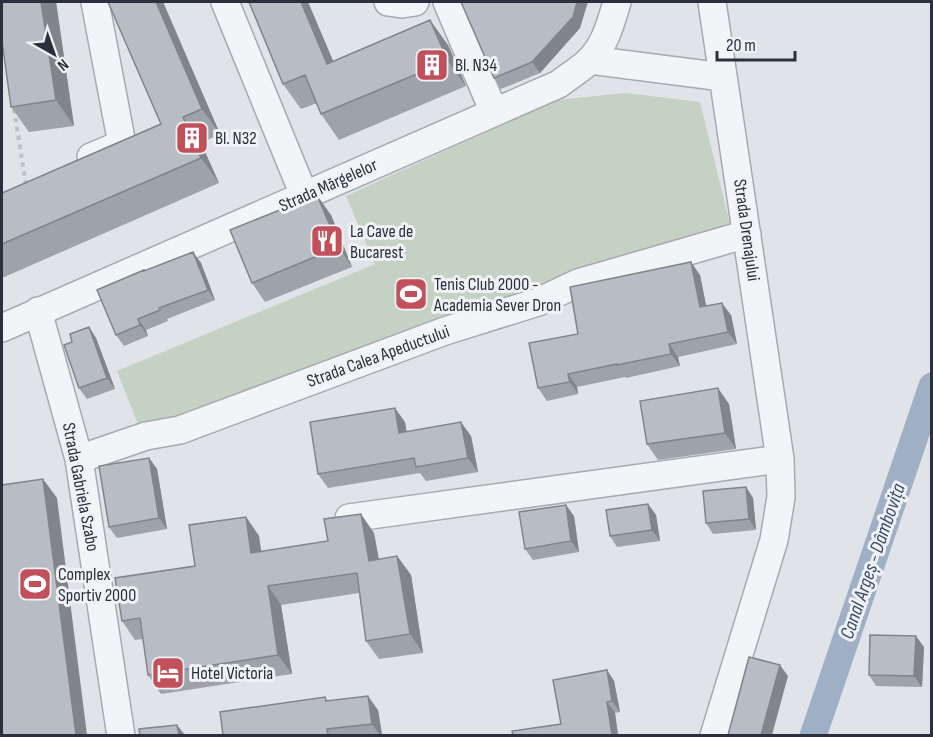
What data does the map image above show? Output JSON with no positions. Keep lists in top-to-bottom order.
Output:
{
  "streets": {
    "street": [
      "Strada Mărgelelor",
      "Strada Drenajului",
      "Strada Calea Apeductului",
      "Strada Gabriela Szabo"
    ]
  },
  "crossings": [
    ["Strada Mărgelelor", "Strada Gabriela Szabo"],
    ["Strada Drenajului", "Strada Calea Apeductului"],
    ["Strada Calea Apeductului", "Strada Gabriela Szabo"]
  ],
  "water": ["Canal Argeș - Dâmbovița"],
  "places": {
    "building": ["Bl. N34", "Bl. N32"],
    "restaurant": ["La Cave de Bucarest"],
    "sports": ["Tenis Club 2000 - Academia Sever Dron", "Complex Sportiv 2000"],
    "hotel": ["Hotel Victoria"]
  },
  "scale_bar": "20 m",
  "north": "bottom right"
}
